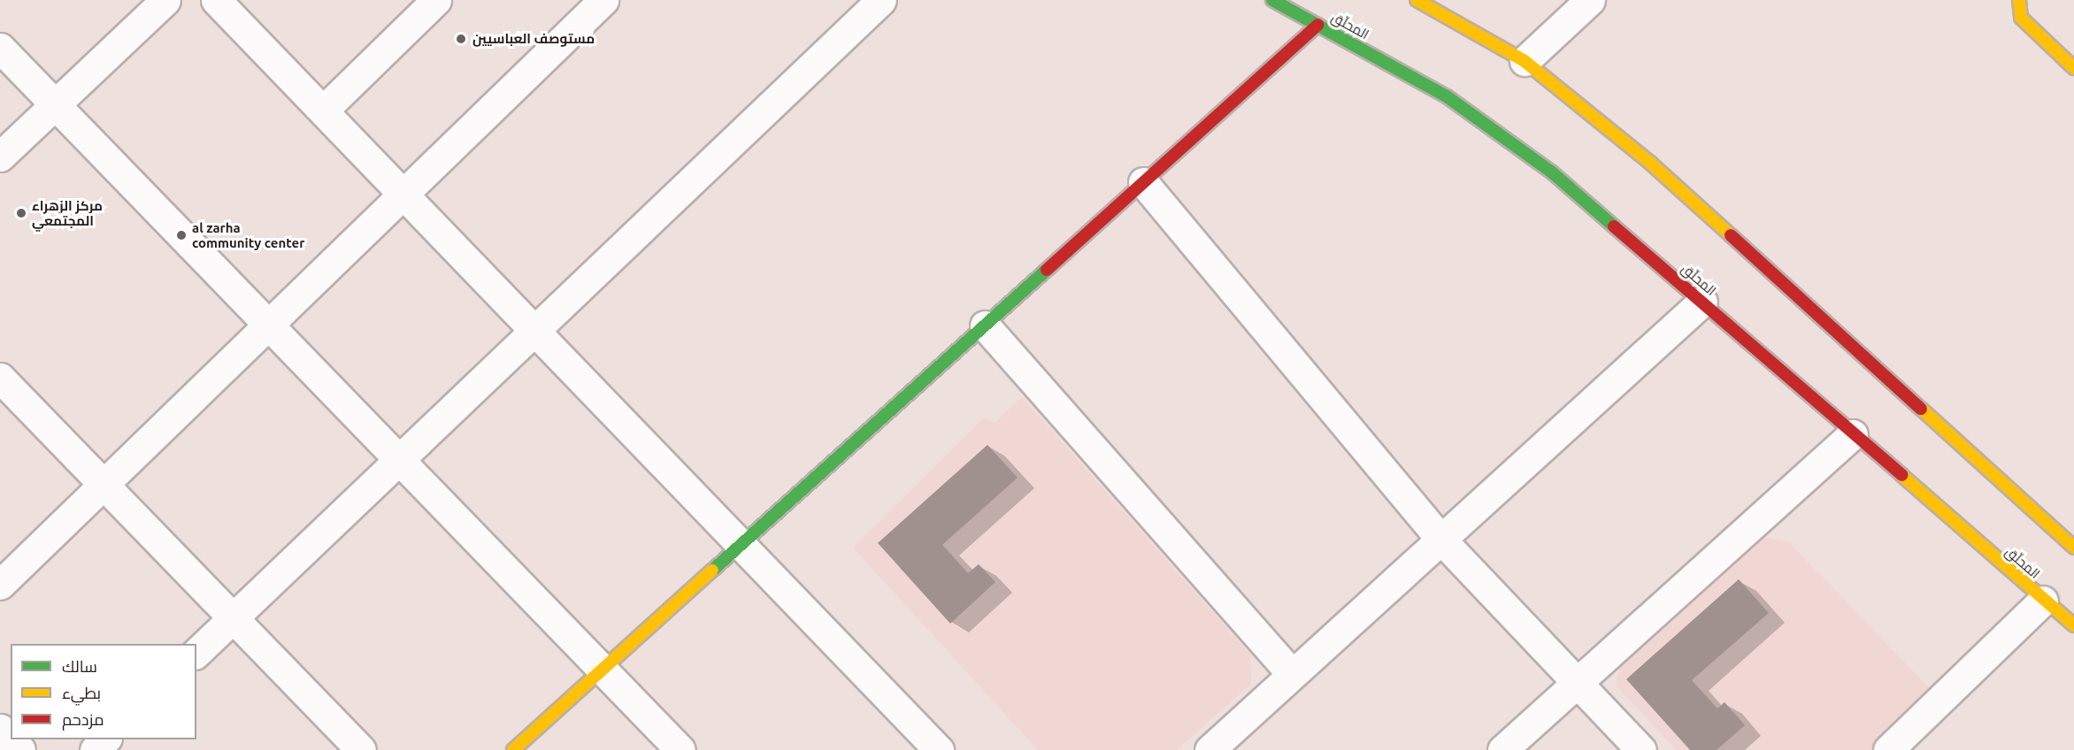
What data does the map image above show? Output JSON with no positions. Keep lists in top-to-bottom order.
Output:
{
  "streets": {
    "main road": ["المحلّق"]
  },
  "places": ["مستوصف العباسيين", "مركز الزهراء المجتمعي", "al zarha community center"],
  "legend": ["سالك", "بطيء", "مزدحم"]
}
